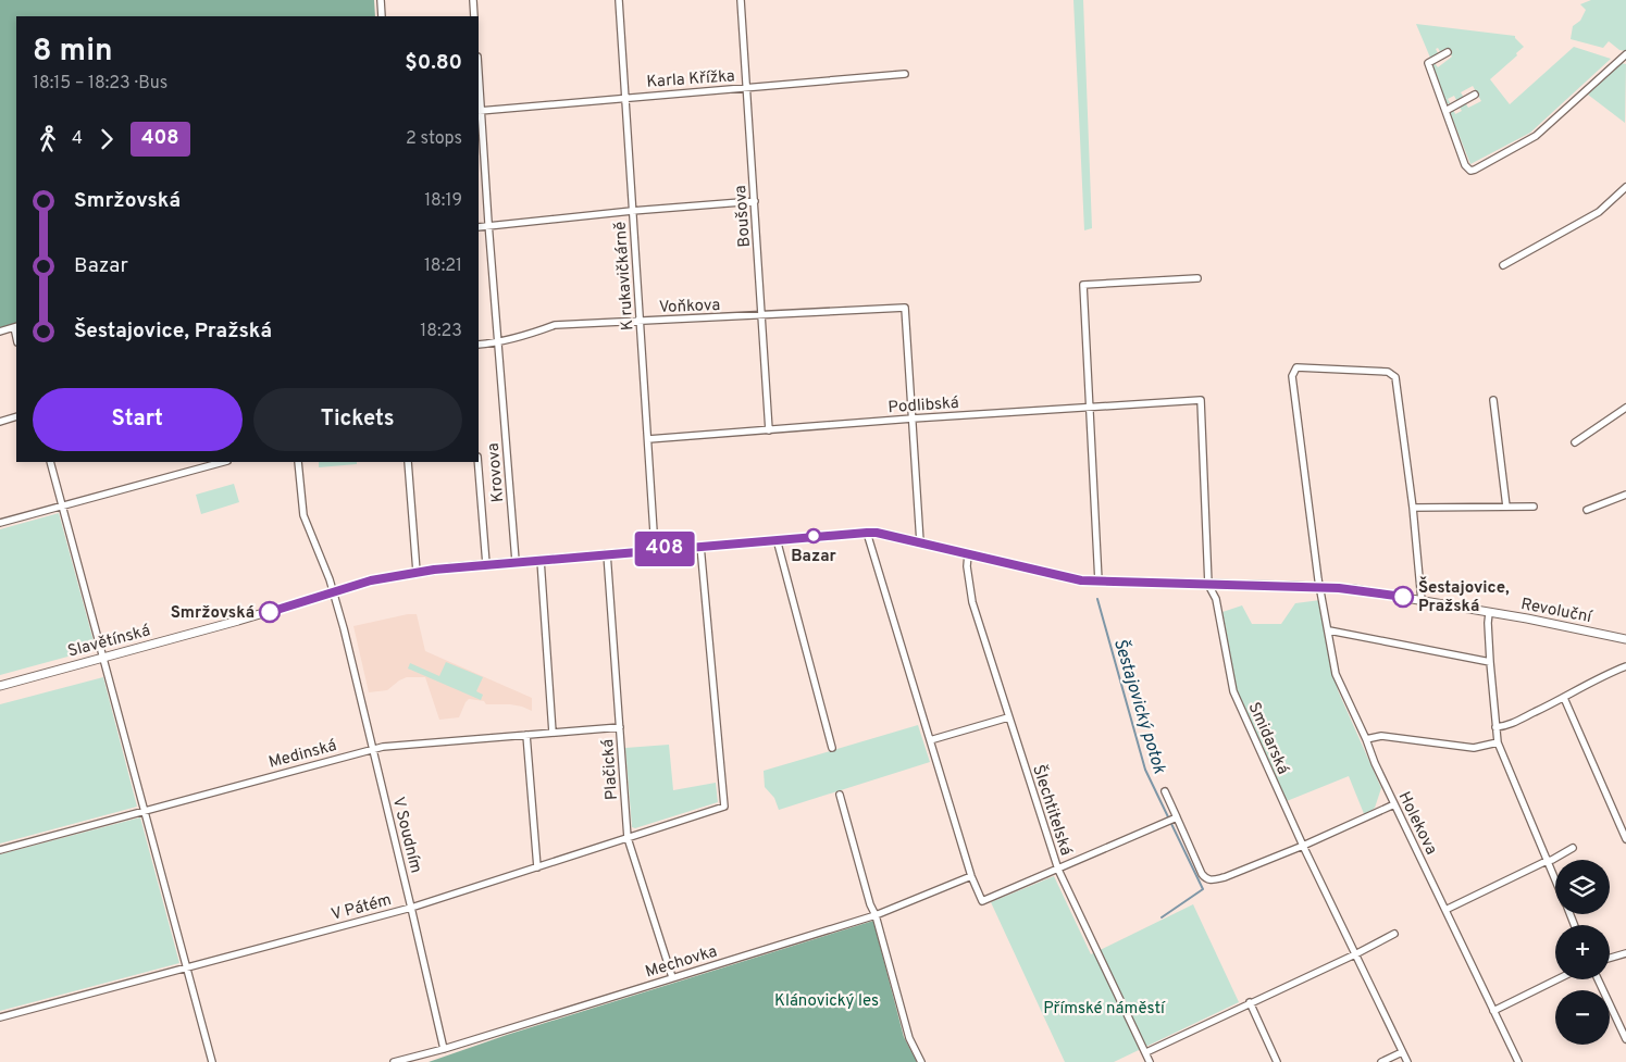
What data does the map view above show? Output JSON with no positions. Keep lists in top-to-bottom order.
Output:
{
  "streets": {
    "street": [
      "Karla Křížka",
      "Boušova",
      "K rukavičkárně",
      "Voňkova",
      "Podlibská",
      "Krovova",
      "Revoluční",
      "Slavětínská",
      "Smidarská",
      "Medinská",
      "Plačická",
      "Šlechtitelská",
      "Holekova",
      "V Soudním",
      "V Pátém",
      "Mechovka"
    ]
  },
  "crossings": [
    ["Karla Křížka", "Boušova"],
    ["Karla Křížka", "K rukavičkárně"],
    ["Karla Křížka", "Krovova"],
    ["Boušova", "Voňkova"],
    ["Boušova", "Podlibská"],
    ["K rukavičkárně", "Voňkova"],
    ["K rukavičkárně", "Podlibská"],
    ["K rukavičkárně", "Slavětínská"],
    ["Voňkova", "Podlibská"],
    ["Voňkova", "Krovova"],
    ["Podlibská", "Smidarská"],
    ["Krovova", "Slavětínská"],
    ["Revoluční", "Slavětínská"],
    ["Revoluční", "Holekova"],
    ["Slavětínská", "Smidarská"],
    ["Slavětínská", "Plačická"],
    ["Slavětínská", "Šlechtitelská"],
    ["Slavětínská", "Holekova"],
    ["Slavětínská", "V Soudním"],
    ["Slavětínská", "V Pátém"],
    ["Medinská", "Plačická"],
    ["Medinská", "V Soudním"],
    ["Plačická", "V Pátém"],
    ["Plačická", "Mechovka"],
    ["V Soudním", "V Pátém"],
    ["V Soudním", "Mechovka"]
  ],
  "water": ["Šestajovický potok"],
  "parks": ["Klánovický les", "Přímské náměstí"],
  "places": ["Bazar", "Šestajovice, Pražská", "Smržovská"],
  "lines": ["bus line 408"],
  "page": {
    "on_map": "408",
    "heading": ["8 min", "18:15 – 18:23 · Bus", "$0.80"],
    "legs": ["4", "408", "2 stops"],
    "list": [
      {
        "name": "Smržovská",
        "value": "18:19"
      },
      {
        "name": "Bazar",
        "value": "18:21"
      },
      {
        "name": "Šestajovice, Pražská",
        "value": "18:23"
      }
    ],
    "buttons": ["Start", "Tickets"],
    "map_buttons": ["+", "−"]
  }
}
